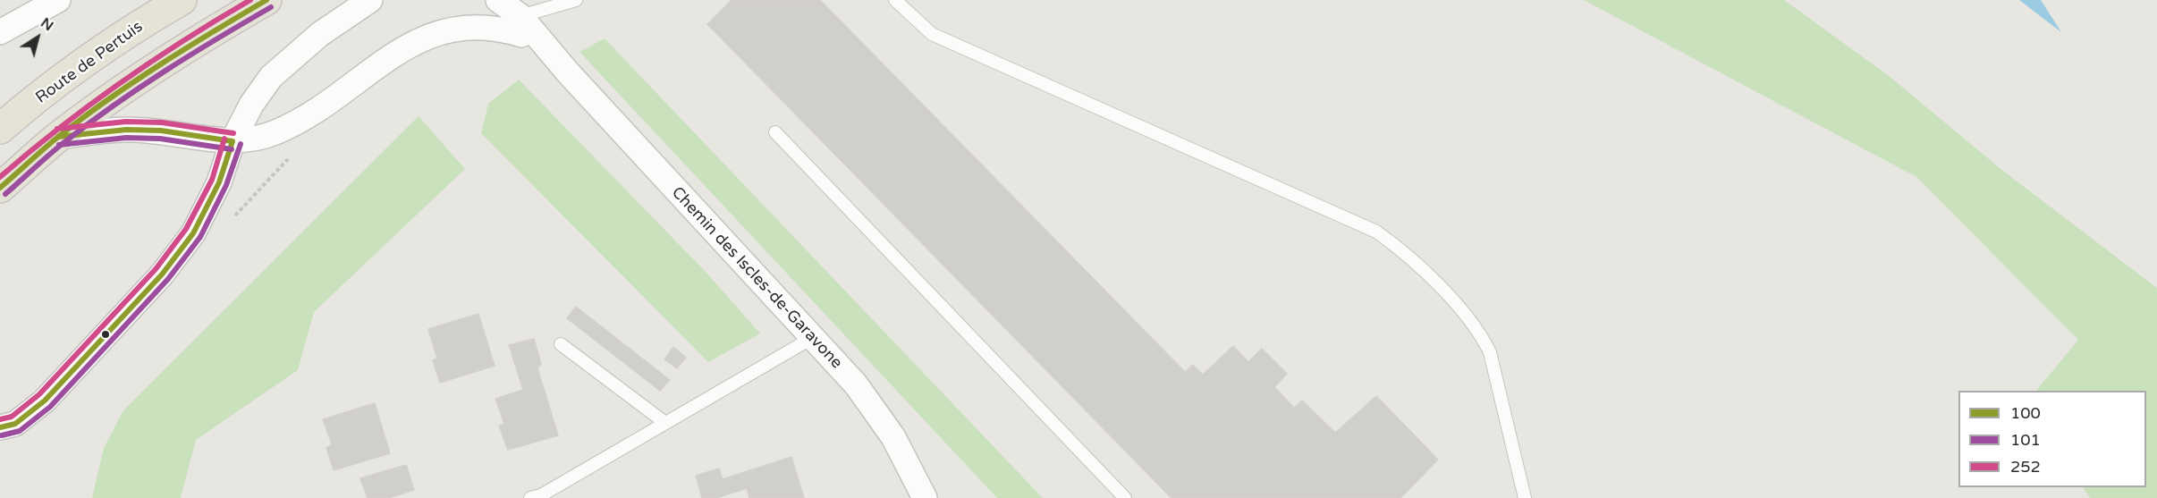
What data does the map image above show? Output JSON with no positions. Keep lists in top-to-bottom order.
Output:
{
  "streets": {
    "main road": ["Route de Pertuis"],
    "street": ["Chemin des Iscles-de-Garavone"]
  },
  "lines": ["transit line 100", "transit line 252", "transit line 101"],
  "legend": ["100", "101", "252"],
  "north": "top right"
}
